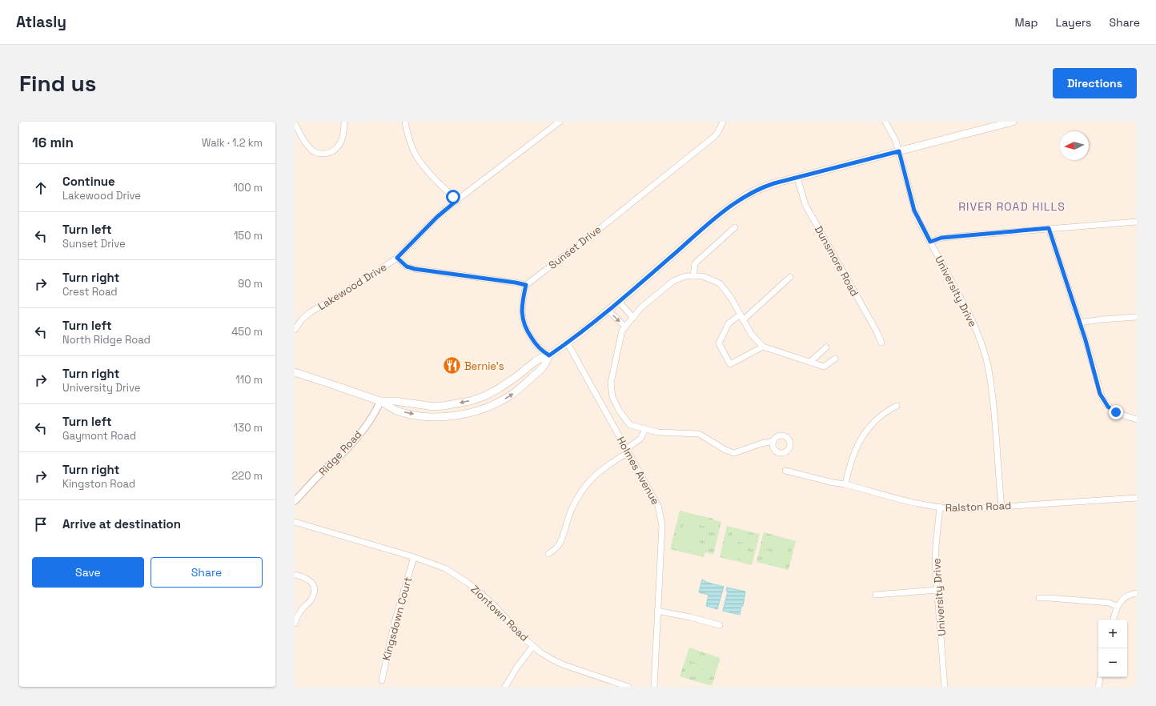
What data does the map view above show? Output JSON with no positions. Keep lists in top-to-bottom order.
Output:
{
  "streets": {
    "street": [
      "Sunset Drive",
      "Dunsmore Road",
      "Lakewood Drive",
      "University Drive",
      "Ridge Road",
      "Holmes Avenue",
      "Ralston Road",
      "Ziontown Road",
      "Kingsdown Court"
    ]
  },
  "crossings": [
    ["University Drive", "Ralston Road"],
    ["Ziontown Road", "Kingsdown Court"]
  ],
  "districts": ["RIVER ROAD HILLS"],
  "places": {
    "restaurant": ["Bernie's"]
  },
  "north": "left",
  "page": {
    "header": "Atlasly",
    "nav": ["Map", "Layers", "Share"],
    "buttons": [
      "Directions",
      ["Save", "Share"]
    ],
    "title": "Find us",
    "heading": ["16 min", "Walk · 1.2 km"],
    "list": [
      ["Continue", "Lakewood Drive", "100 m"],
      ["Turn left", "Sunset Drive", "150 m"],
      ["Turn right", "Crest Road", "90 m"],
      ["Turn left", "North Ridge Road", "450 m"],
      ["Turn right", "University Drive", "110 m"],
      ["Turn left", "Gaymont Road", "130 m"],
      ["Turn right", "Kingston Road", "220 m"],
      "Arrive at destination"
    ],
    "map_buttons": ["+", "−"]
  }
}
